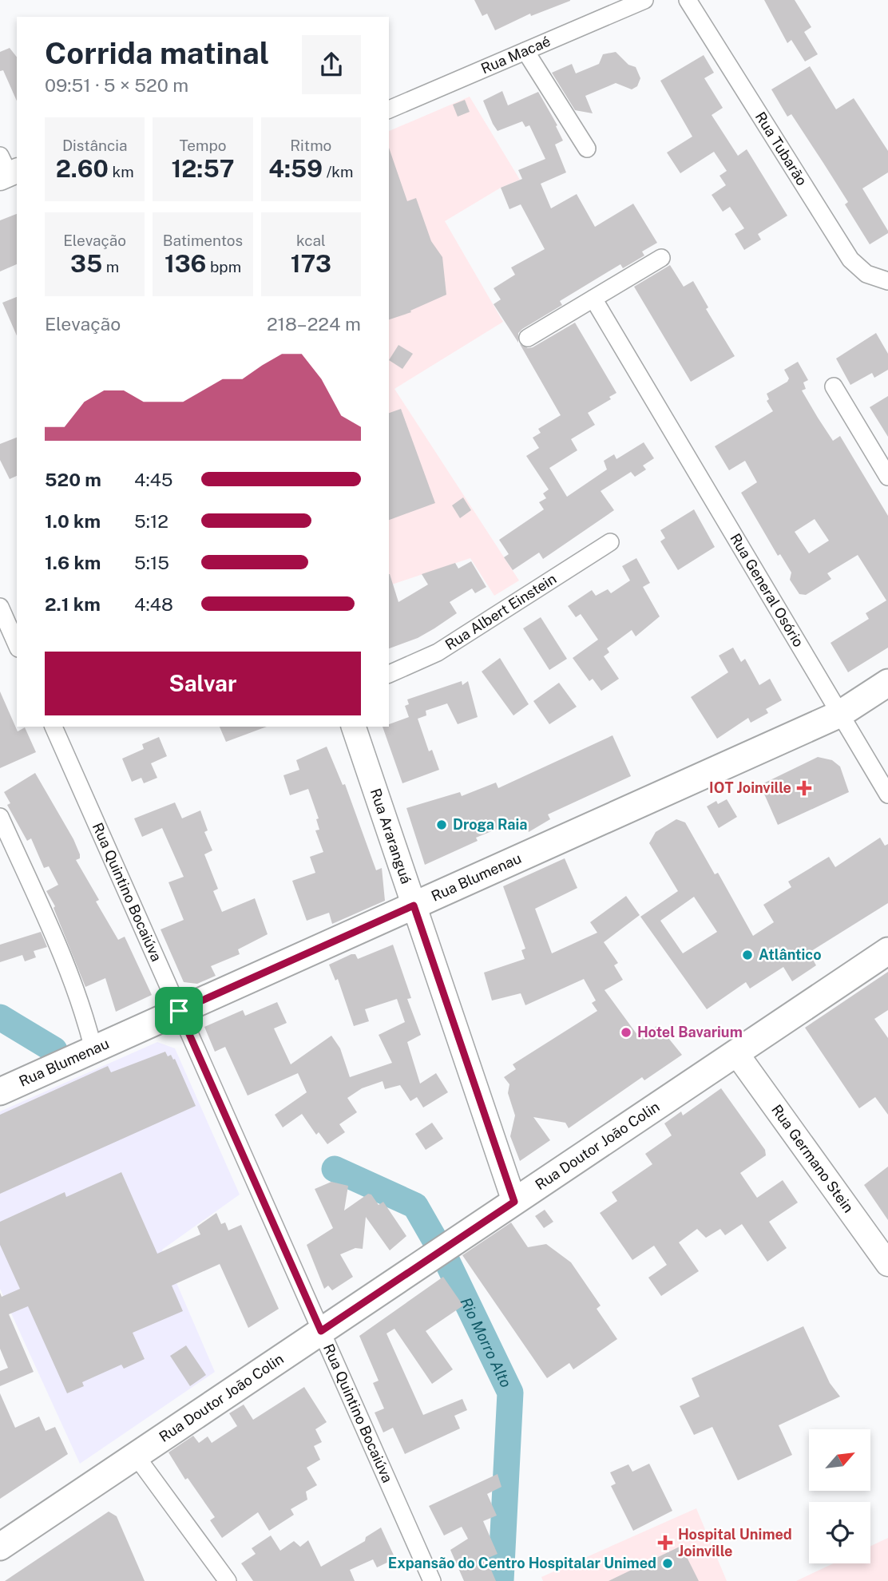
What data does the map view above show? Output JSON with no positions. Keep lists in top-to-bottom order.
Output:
{
  "streets": {
    "main road": ["Rua Blumenau", "Rua Doutor João Colin"],
    "street": [
      "Rua Macaé",
      "Rua Tubarão",
      "Rua General Osório",
      "Rua Albert Einstein",
      "Rua Araranguá",
      "Rua Quintino Bocaiúva",
      "Rua Germano Stein"
    ]
  },
  "crossings": [
    ["Rua General Osório", "Rua Blumenau"],
    ["Rua Araranguá", "Rua Blumenau"],
    ["Rua Araranguá", "Rua Doutor João Colin"],
    ["Rua Blumenau", "Rua Quintino Bocaiúva"],
    ["Rua Quintino Bocaiúva", "Rua Doutor João Colin"],
    ["Rua Doutor João Colin", "Rua Germano Stein"]
  ],
  "water": ["Rio Morro Alto"],
  "places": {
    "health": ["IOT Joinville", "Hospital Unimed Joinville"],
    "other": [
      "Droga Raia",
      "Atlântico",
      "Hotel Bavarium",
      "Expansão do Centro Hospitalar Unimed"
    ]
  },
  "north": "top right",
  "page": {
    "heading": ["Corrida matinal", "09:51 · 5 × 520 m"],
    "stats": [
      ["Distância", "2.60 km"],
      ["Tempo", "12:57"],
      ["Ritmo", "4:59 /km"],
      ["Elevação", "35 m"],
      ["Batimentos", "136 bpm"],
      ["kcal", "173"]
    ],
    "chart": ["Elevação", "218–224 m"],
    "list": [
      {
        "name": "520 m",
        "note": "4:45"
      },
      {
        "name": "1.0 km",
        "note": "5:12"
      },
      {
        "name": "1.6 km",
        "note": "5:15"
      },
      {
        "name": "2.1 km",
        "note": "4:48"
      }
    ],
    "buttons": "Salvar"
  }
}
